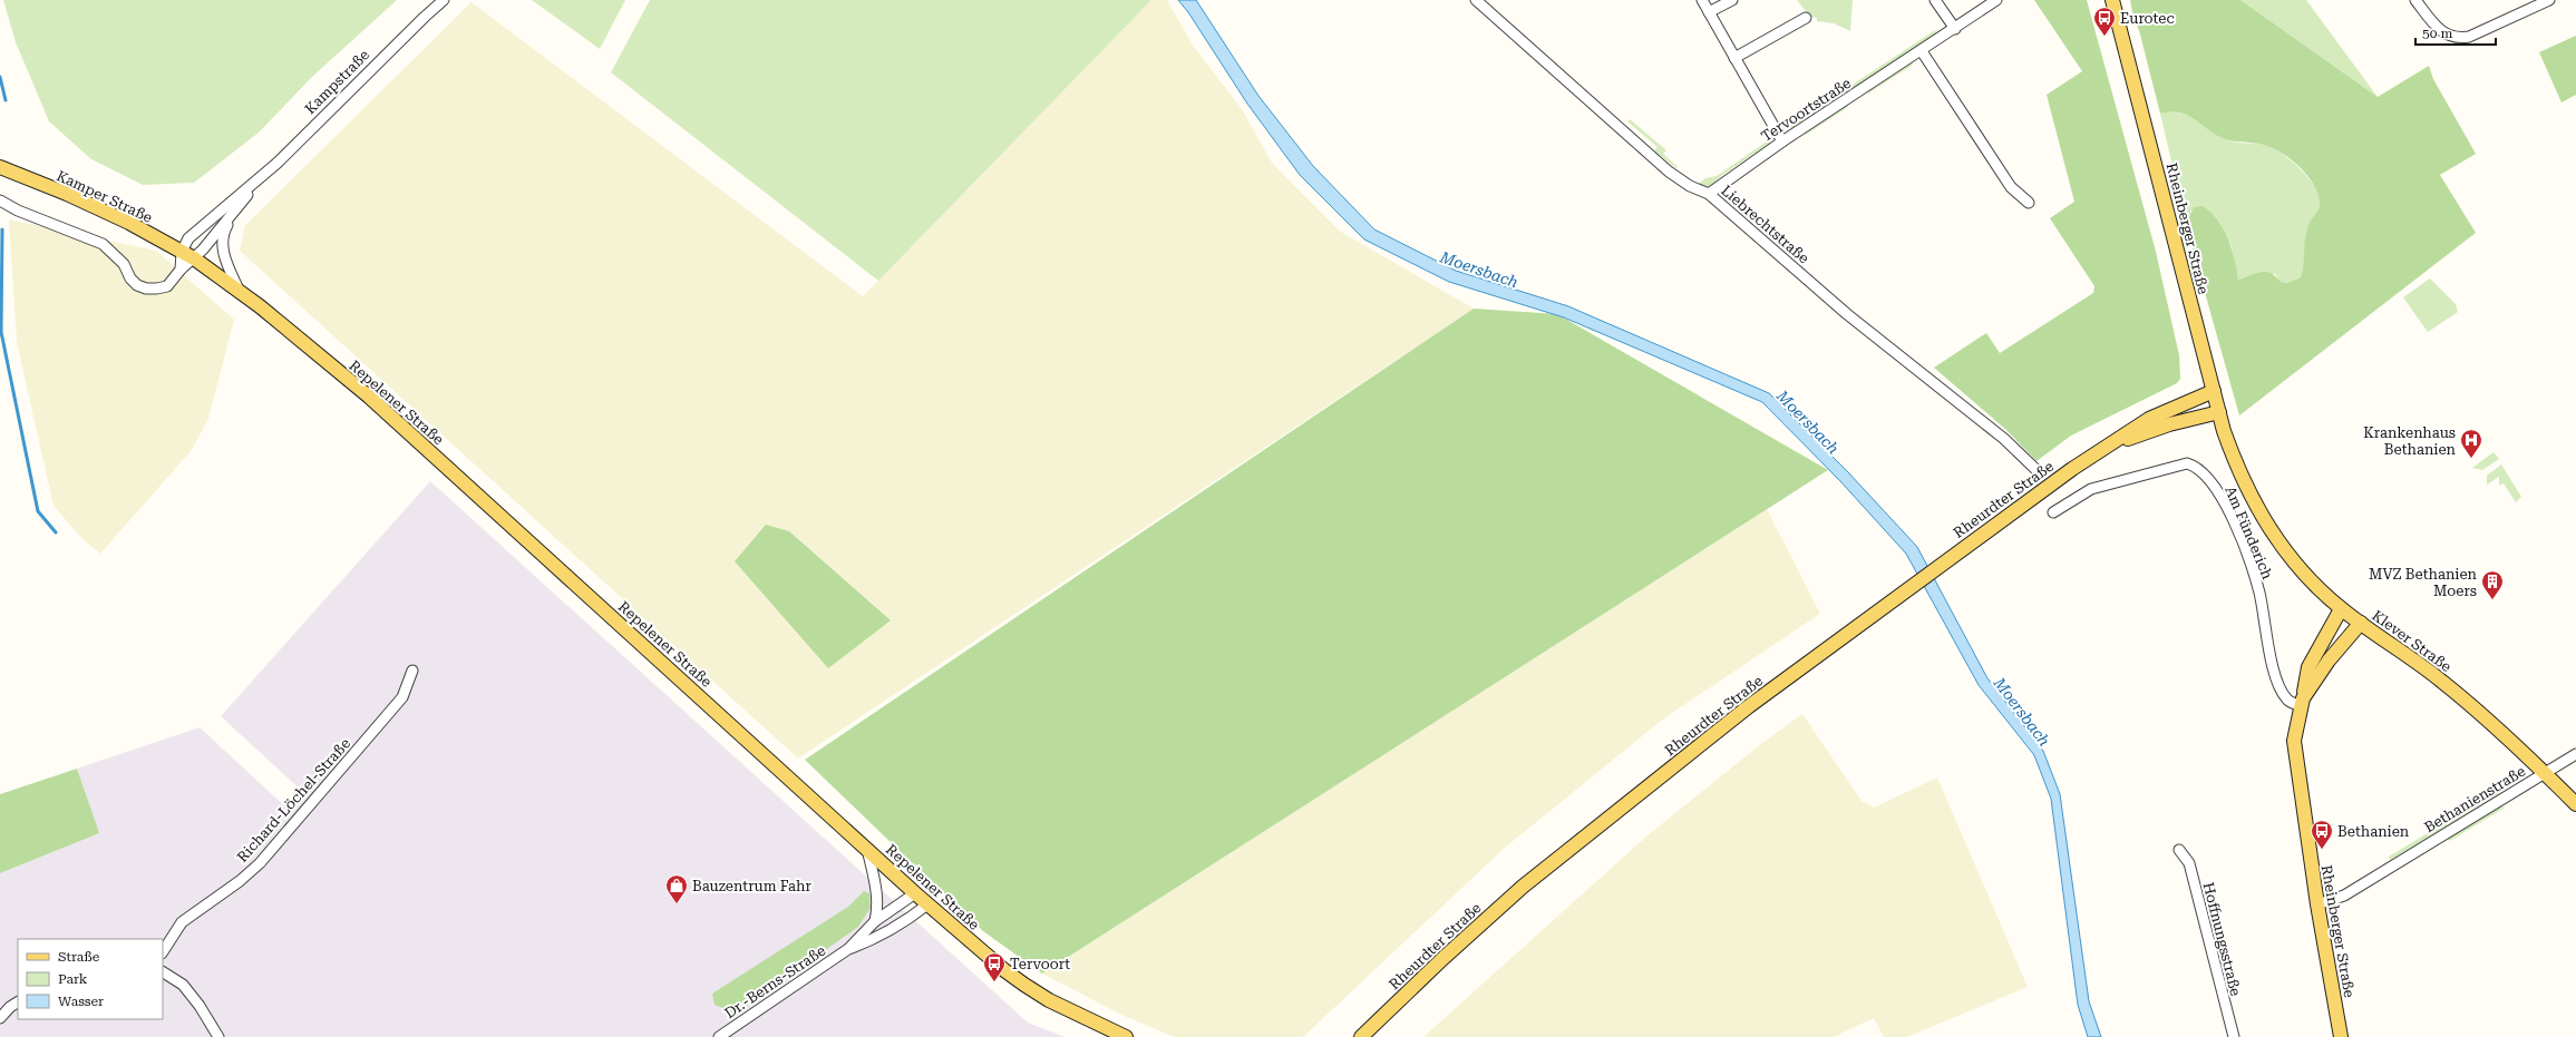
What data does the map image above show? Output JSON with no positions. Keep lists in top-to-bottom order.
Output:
{
  "streets": {
    "main road": [
      "Kamper Straße",
      "Rheinberger Straße",
      "Repelener Straße",
      "Rheurdter Straße",
      "Klever Straße"
    ],
    "street": [
      "Kampstraße",
      "Tervoortstraße",
      "Liebrechtstraße",
      "Am Fünderich",
      "Bethanienstraße",
      "Richard-Löchel-Straße",
      "Hoffnungsstraße",
      "Dr.-Berns-Straße"
    ]
  },
  "crossings": [
    ["Kampstraße", "Kamper Straße"],
    ["Kampstraße", "Repelener Straße"],
    ["Tervoortstraße", "Liebrechtstraße"],
    ["Kamper Straße", "Repelener Straße"],
    ["Rheinberger Straße", "Rheurdter Straße"],
    ["Rheinberger Straße", "Am Fünderich"],
    ["Rheinberger Straße", "Klever Straße"],
    ["Rheinberger Straße", "Bethanienstraße"],
    ["Repelener Straße", "Dr.-Berns-Straße"],
    ["Klever Straße", "Bethanienstraße"]
  ],
  "water": ["Moersbach"],
  "places": {
    "bus stop": ["Eurotec", "Bethanien", "Tervoort"],
    "hospital": ["Krankenhaus Bethanien"],
    "building": ["MVZ Bethanien Moers"],
    "shop": ["Bauzentrum Fahr"]
  },
  "legend": ["Straße", "Park", "Wasser"],
  "scale_bar": "50 m"
}
